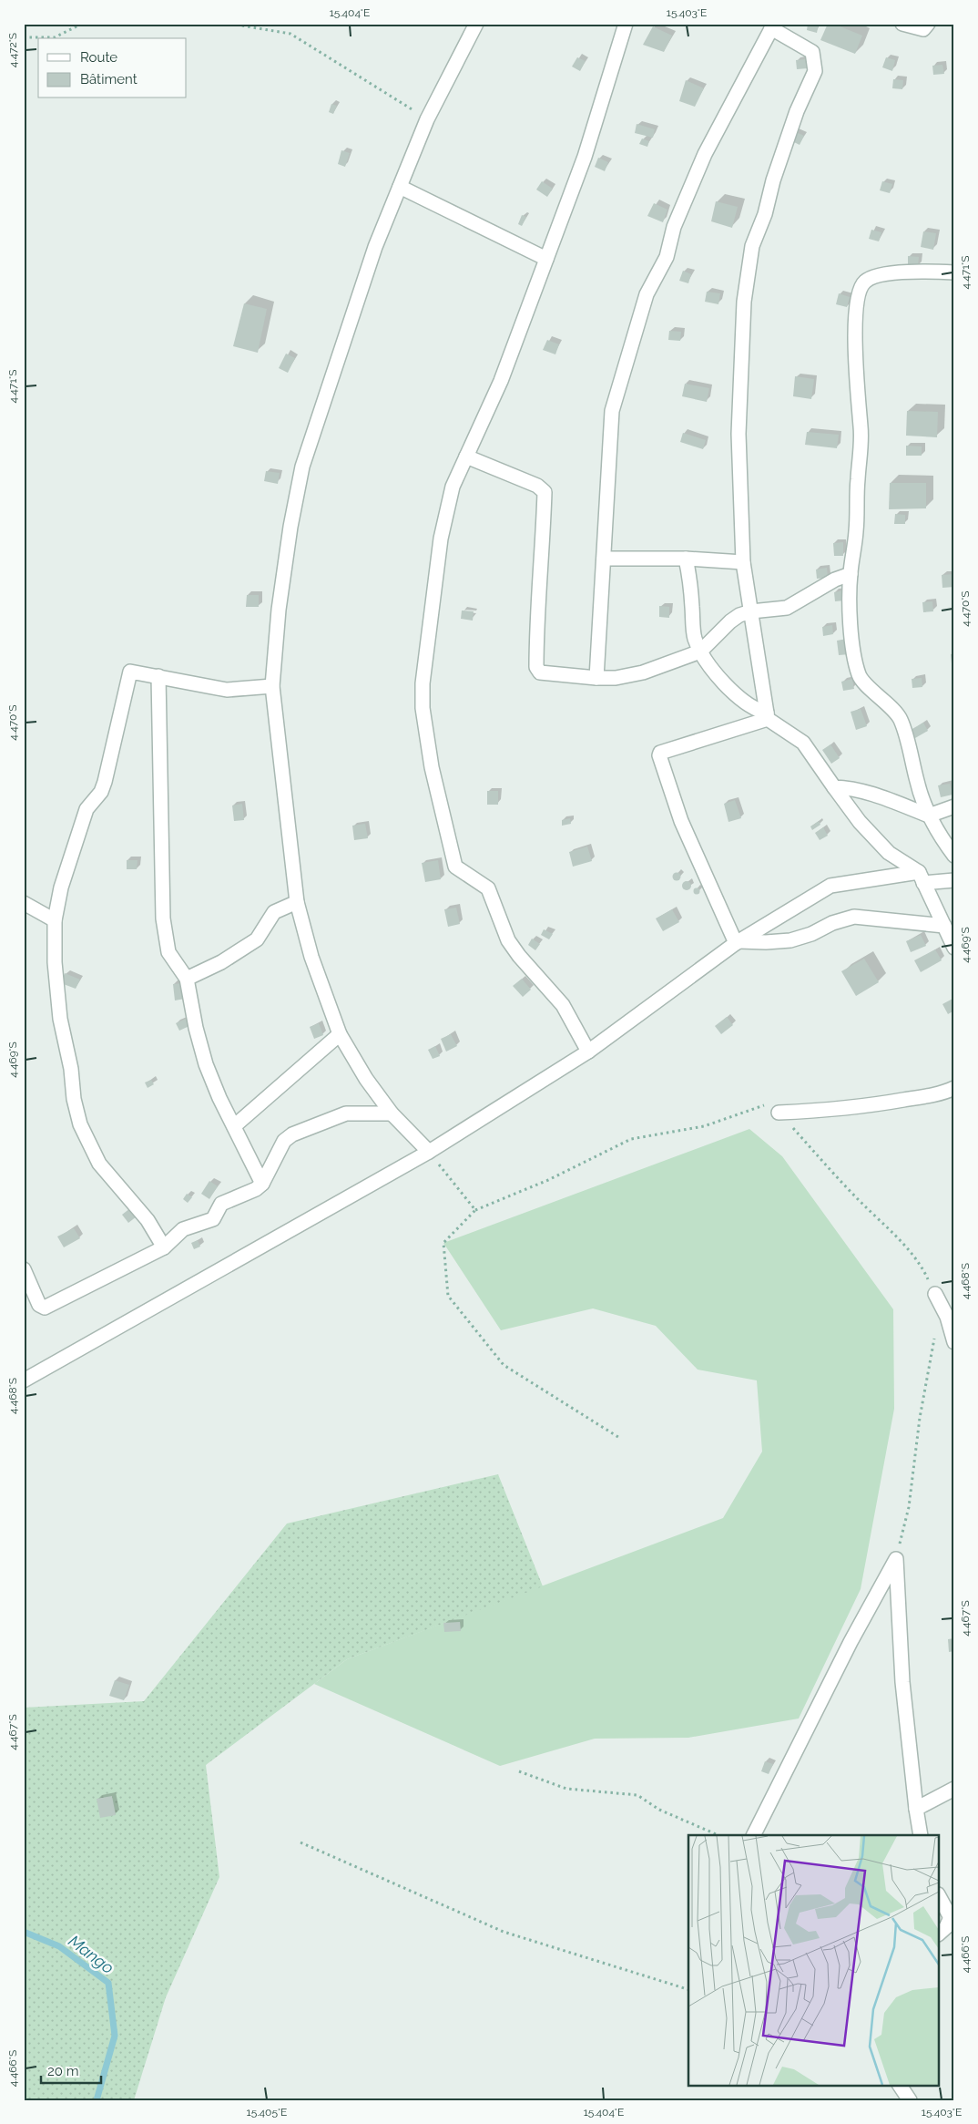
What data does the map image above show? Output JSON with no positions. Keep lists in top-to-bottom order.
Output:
{
  "water": ["Mango"],
  "legend": ["Route", "Bâtiment"],
  "scale_bar": "20 m",
  "coordinates": [
    "15.404°E",
    "15.403°E",
    "4.472°S",
    "4.471°S",
    "4.470°S",
    "4.469°S",
    "4.468°S",
    "4.467°S",
    "4.466°S",
    "15.405°E"
  ]
}
